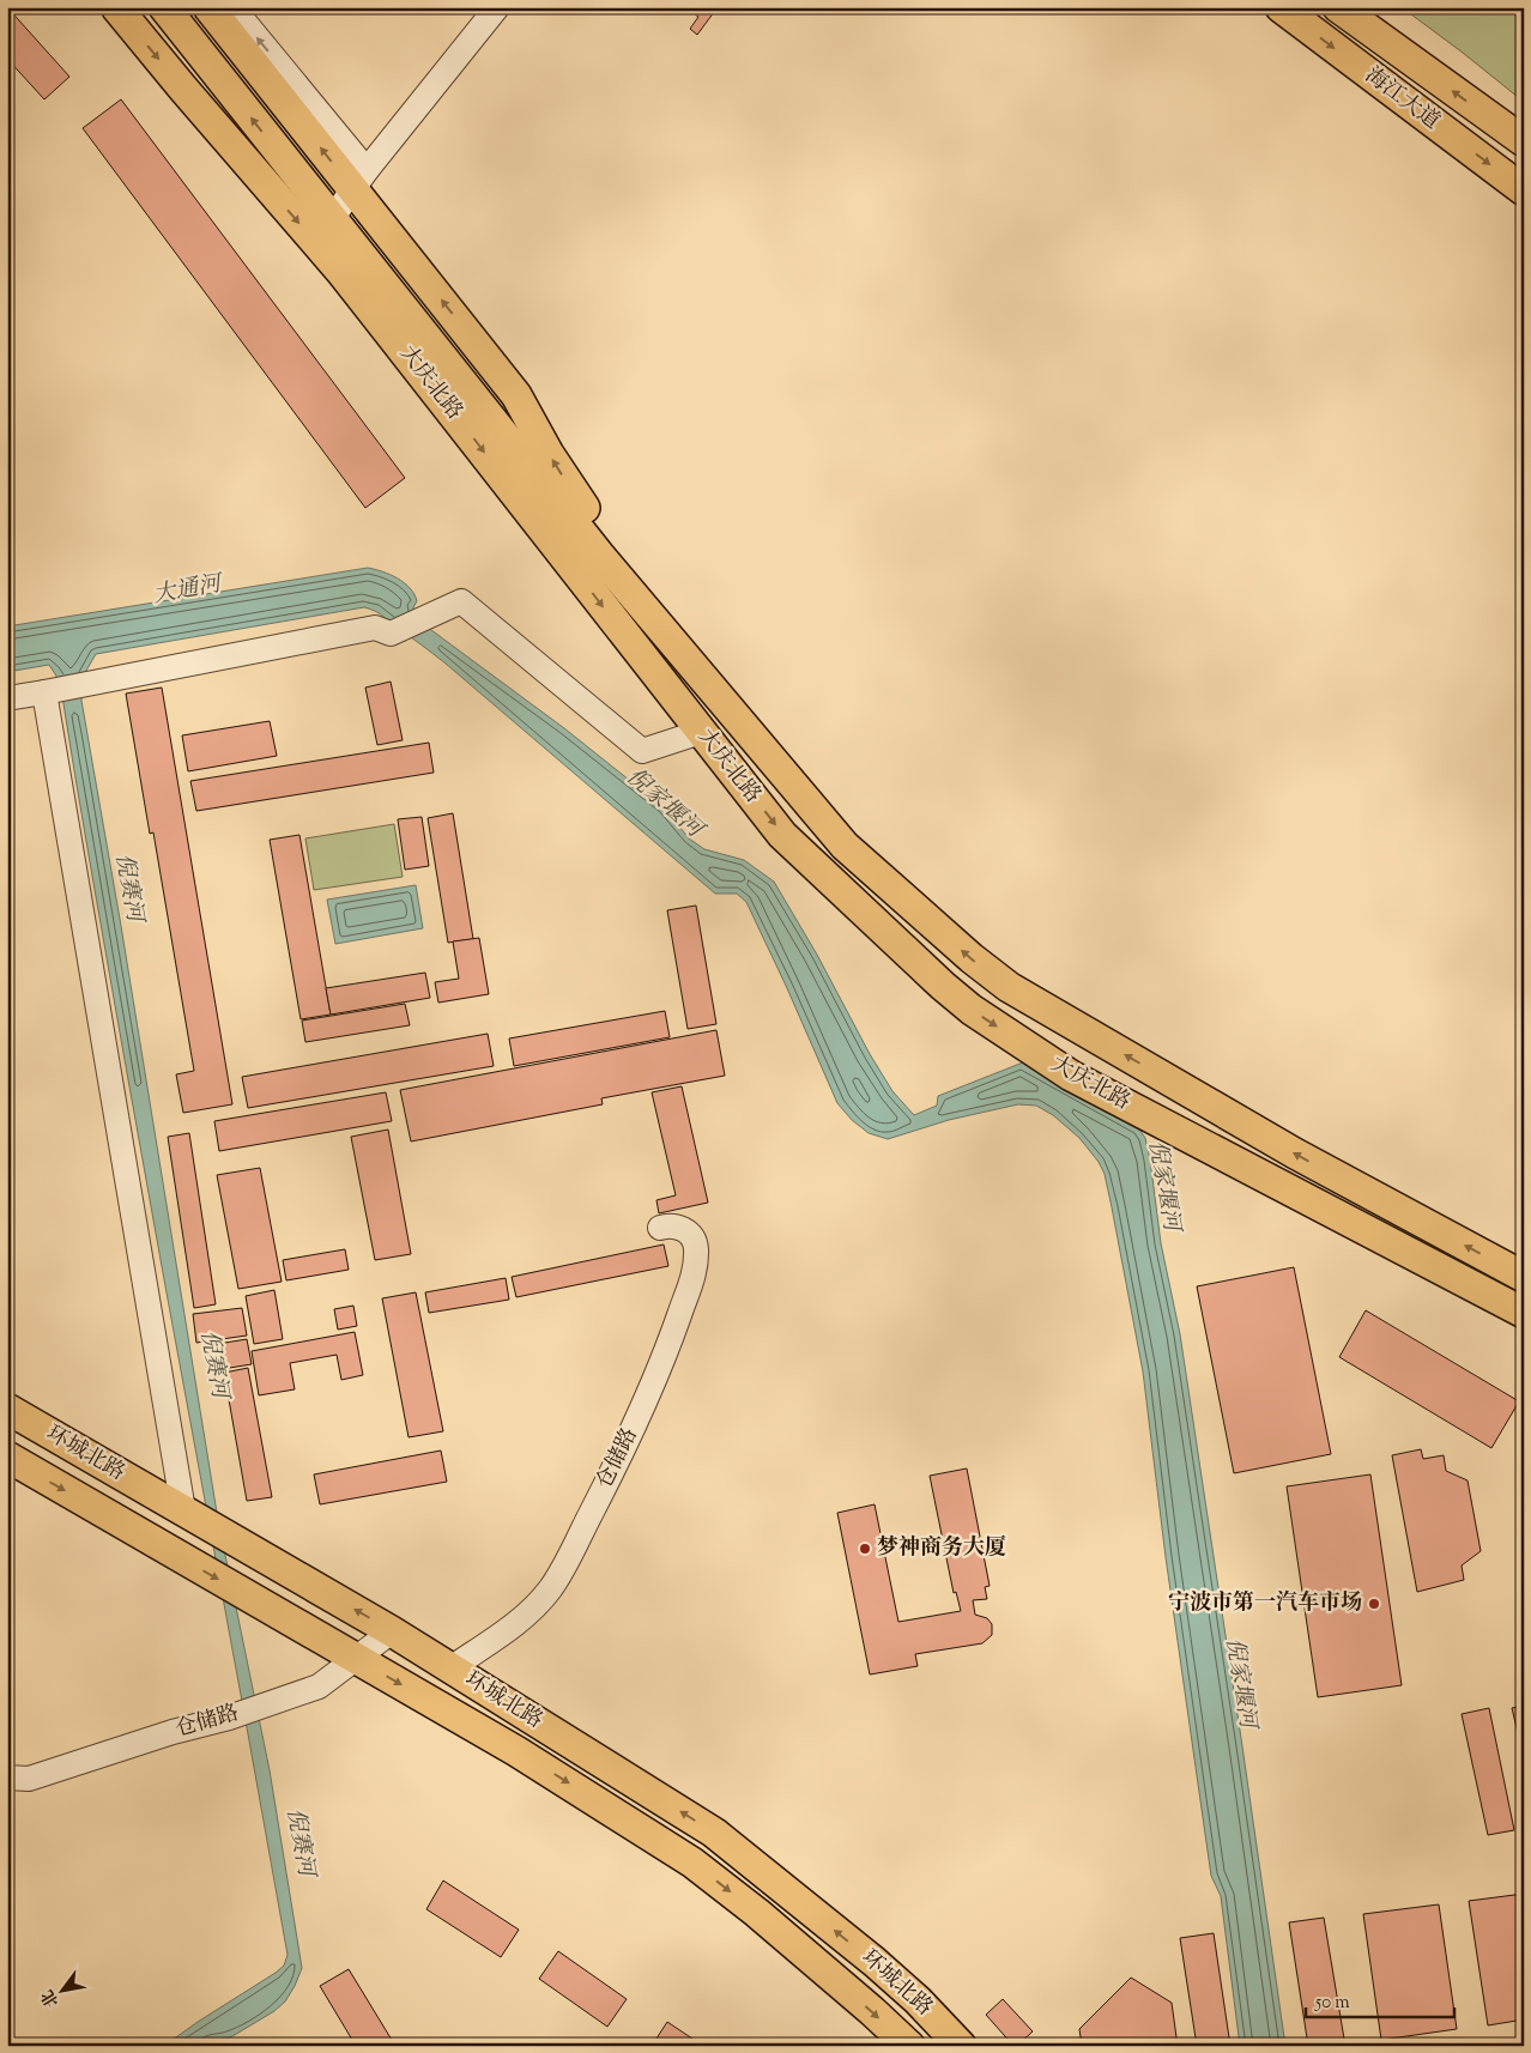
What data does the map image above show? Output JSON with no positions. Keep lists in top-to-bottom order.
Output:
{
  "streets": {
    "main road": ["海江大道", "大庆北路", "环城北路"],
    "street": ["仓储路"]
  },
  "crossings": [
    ["环城北路", "仓储路"]
  ],
  "water": ["大通河", "倪家堰河", "倪赛河"],
  "places": ["梦神商务大厦", "宁波市第一汽车市场"],
  "scale_bar": "50 m",
  "north": "bottom left"
}
